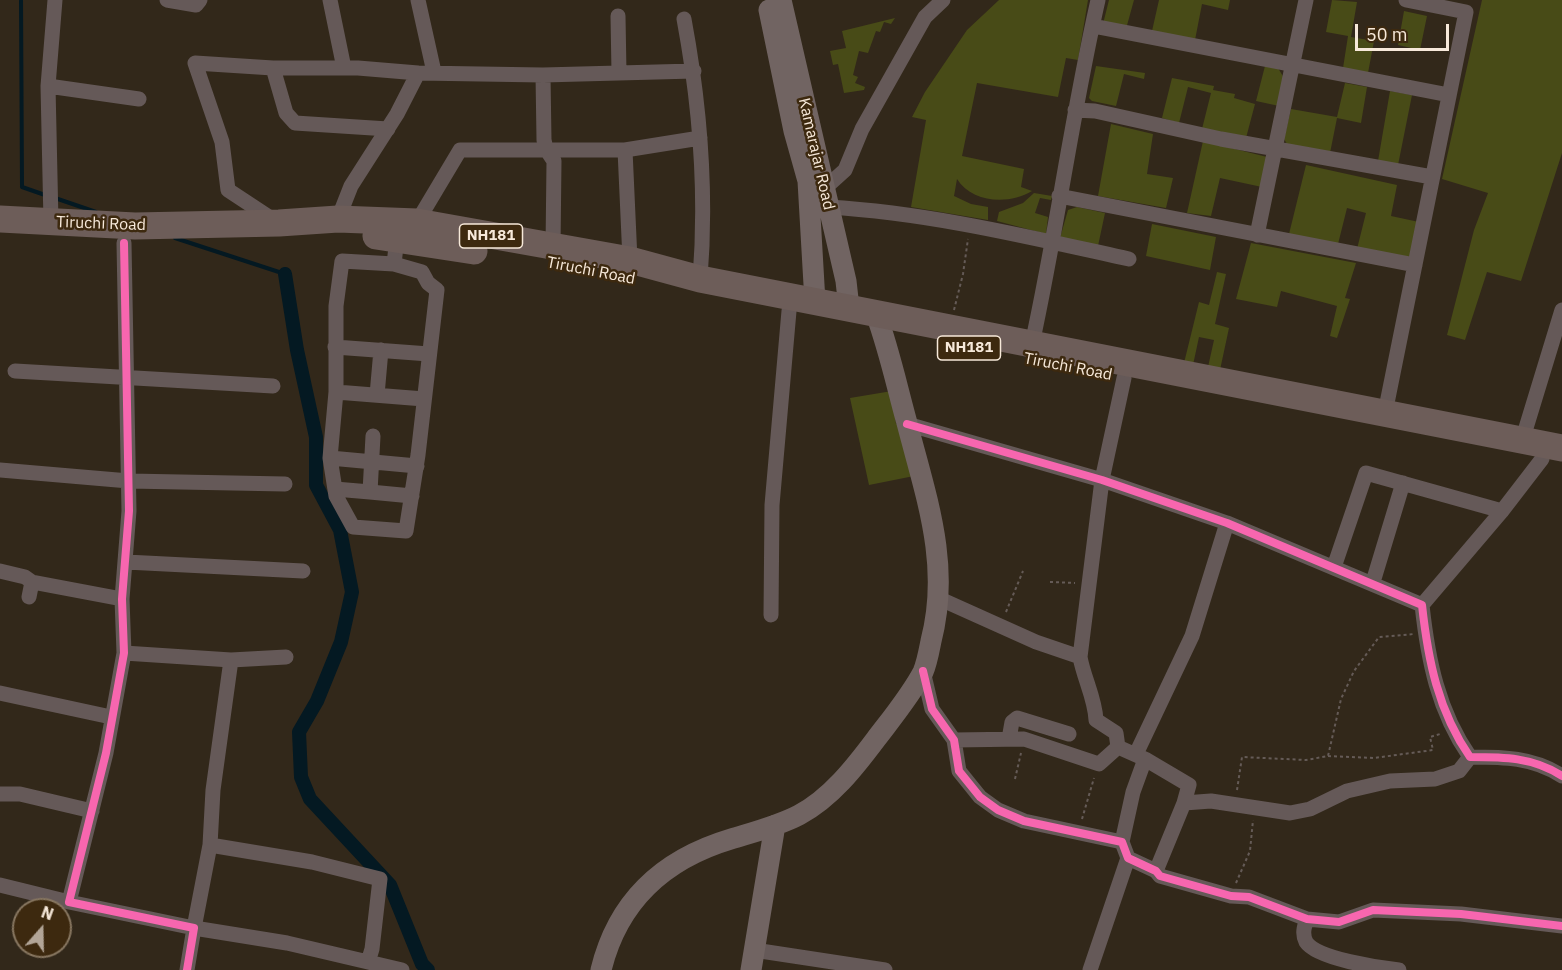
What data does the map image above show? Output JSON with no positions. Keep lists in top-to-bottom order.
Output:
{
  "streets": {
    "highway": ["Tiruchi Road", "NH181"],
    "main road": ["Kamarajar Road"]
  },
  "crossings": [
    ["Kamarajar Road", "NH181"],
    ["Tiruchi Road", "NH181"]
  ],
  "scale_bar": "50 m",
  "north": "top"
}
